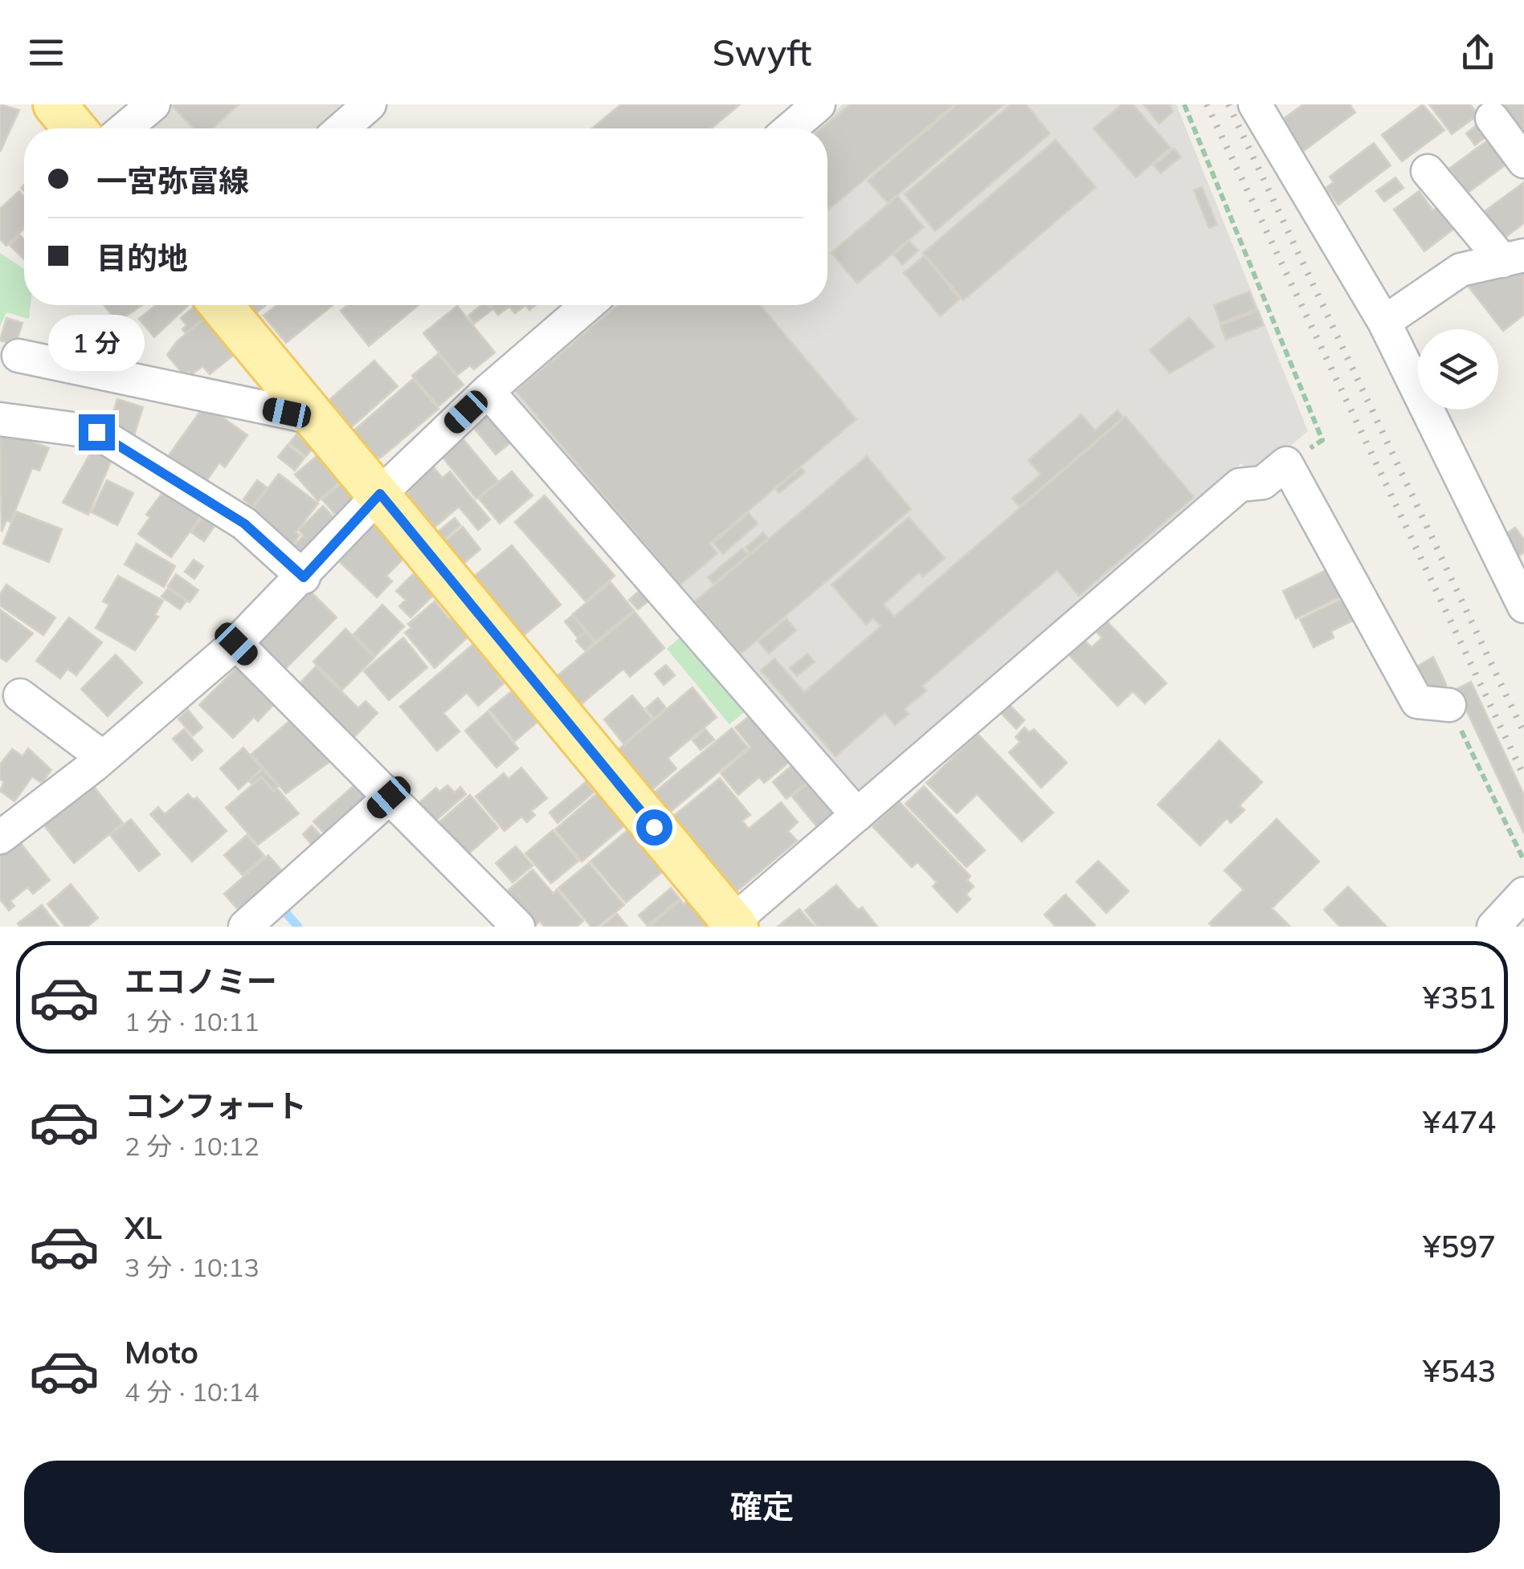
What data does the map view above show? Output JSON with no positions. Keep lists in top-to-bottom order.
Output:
{
  "page": {
    "header": "Swyft",
    "banner": ["一宮弥富線", "目的地"],
    "bubble": "1 分",
    "list": [
      {
        "name": "エコノミー",
        "note": "1 分 · 10:11",
        "value": "¥351"
      },
      {
        "name": "コンフォート",
        "note": "2 分 · 10:12",
        "value": "¥474"
      },
      {
        "name": "XL",
        "note": "3 分 · 10:13",
        "value": "¥597"
      },
      {
        "name": "Moto",
        "note": "4 分 · 10:14",
        "value": "¥543"
      }
    ],
    "buttons": "確定"
  }
}
